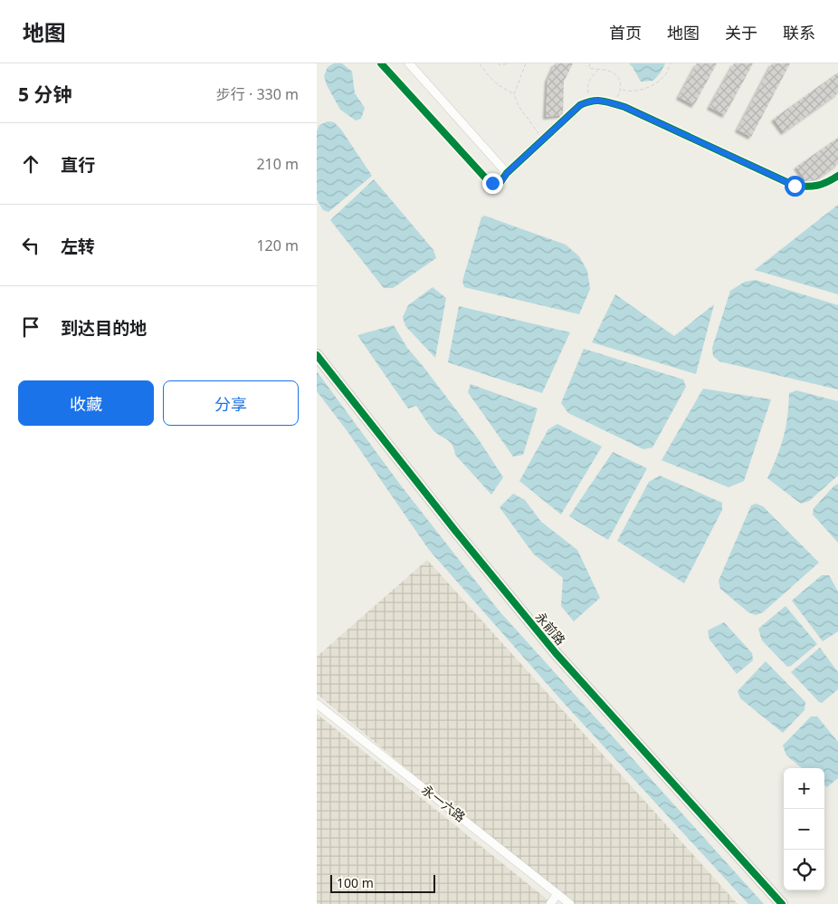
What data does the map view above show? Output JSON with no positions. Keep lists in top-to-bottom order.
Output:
{
  "streets": {
    "street": ["永前路", "永一六路"]
  },
  "scale_bar": "100 m",
  "page": {
    "header": "地图",
    "nav": [
      "首页",
      "地图",
      "关于",
      "联系"
    ],
    "heading": ["5 分钟", "步行 · 330 m"],
    "list": [
      ["直行", "210 m"],
      ["左转", "120 m"],
      "到达目的地"
    ],
    "buttons": ["收藏", "分享"],
    "map_buttons": ["+", "−"],
    "scale": "100 m"
  }
}
